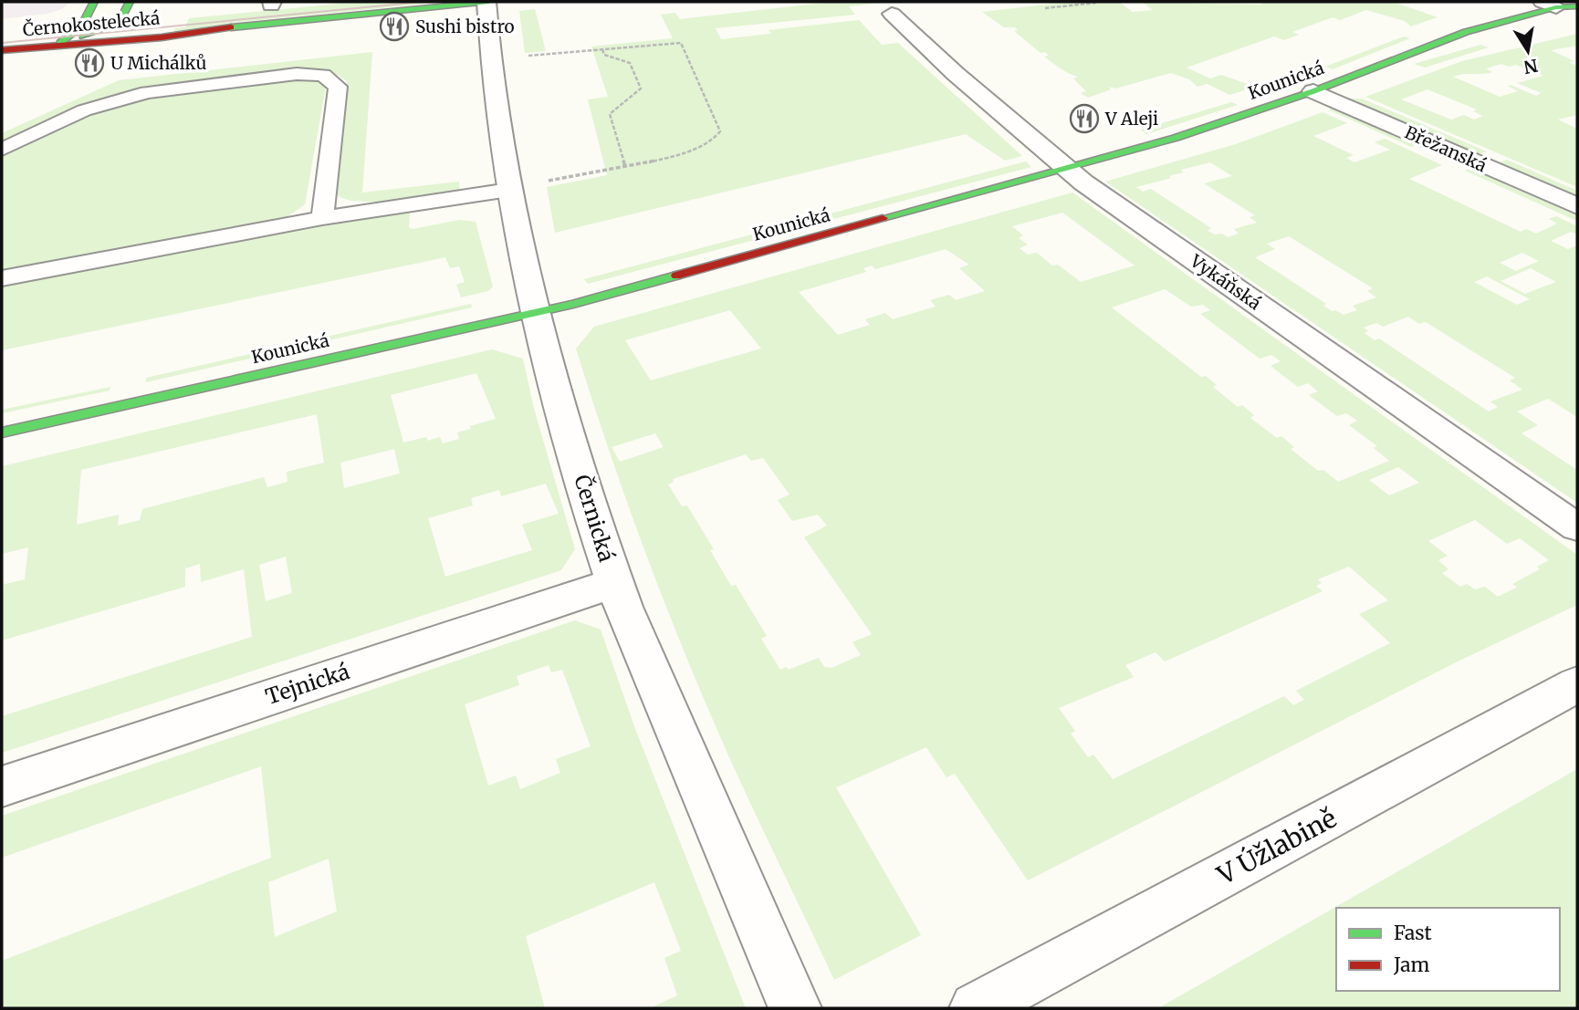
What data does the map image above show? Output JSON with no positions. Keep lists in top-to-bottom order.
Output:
{
  "streets": {
    "street": [
      "Černokostelecká",
      "Kounická",
      "Břežanská",
      "Vykáňská",
      "Černická",
      "Tejnická",
      "V Úžlabině"
    ]
  },
  "crossings": [
    ["Černokostelecká", "Černická"],
    ["Kounická", "Břežanská"],
    ["Kounická", "Vykáňská"],
    ["Kounická", "Černická"],
    ["Černická", "Tejnická"]
  ],
  "places": {
    "restaurant": ["Sushi bistro", "U Michálků", "V Aleji"]
  },
  "legend": ["Fast", "Jam"],
  "north": "bottom"
}
